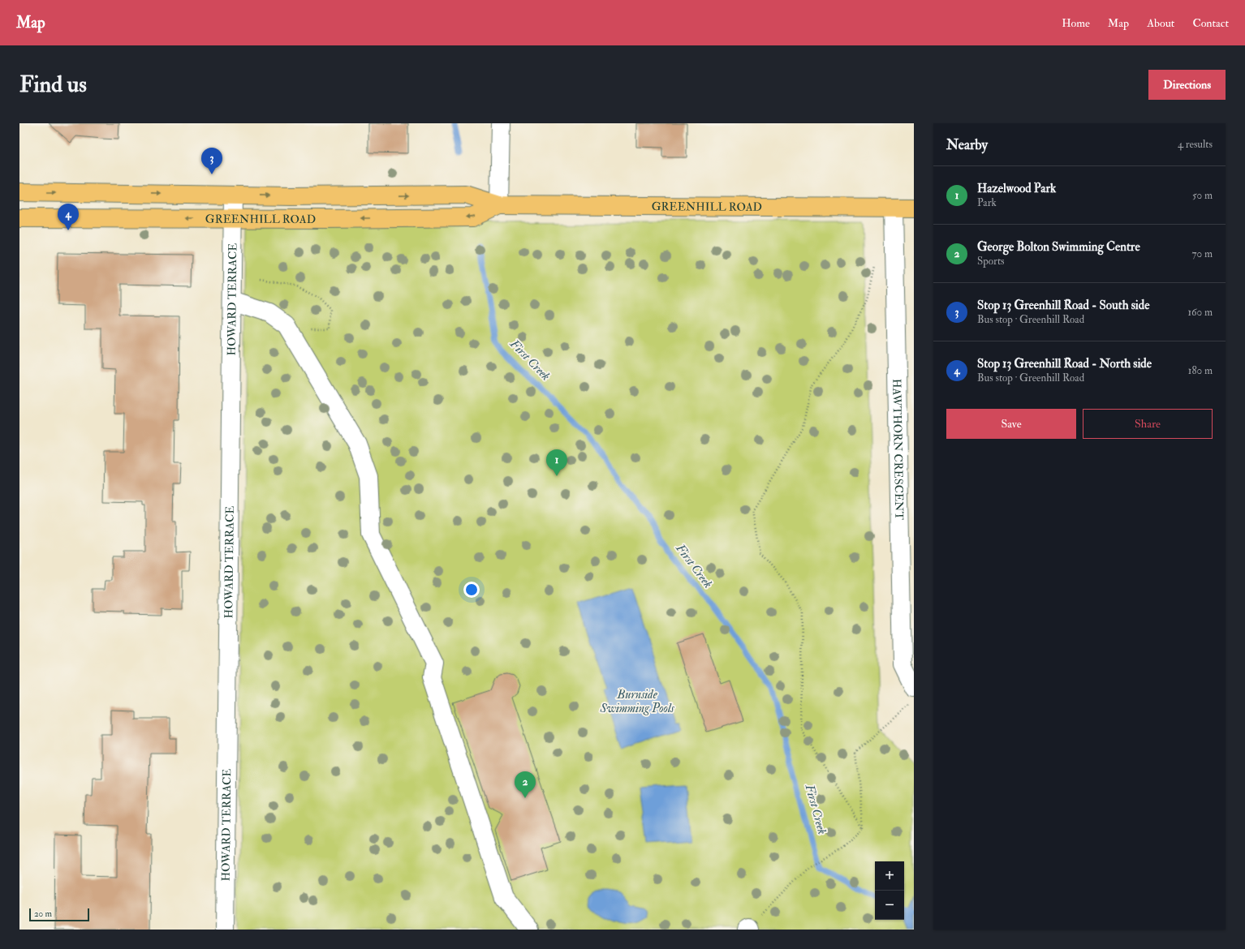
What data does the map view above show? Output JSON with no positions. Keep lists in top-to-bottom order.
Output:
{
  "streets": {
    "main road": ["GREENHILL ROAD"],
    "street": ["HOWARD TERRACE", "HAWTHORN CRESCENT"]
  },
  "crossings": [
    ["GREENHILL ROAD", "HOWARD TERRACE"],
    ["GREENHILL ROAD", "HAWTHORN CRESCENT"]
  ],
  "water": ["First Creek", "Burnside Swimming Pools"],
  "scale_bar": "20 m",
  "page": {
    "header": "Map",
    "nav": [
      "Home",
      "Map",
      "About",
      "Contact"
    ],
    "buttons": [
      "Directions",
      ["Save", "Share"]
    ],
    "title": "Find us",
    "heading": ["Nearby", "4 results"],
    "pins": [
      "3",
      "4",
      "1",
      "2"
    ],
    "list": [
      {
        "mark": "1",
        "name": "Hazelwood Park",
        "note": "Park",
        "value": "50 m"
      },
      {
        "mark": "2",
        "name": "George Bolton Swimming Centre",
        "note": "Sports",
        "value": "70 m"
      },
      {
        "mark": "3",
        "name": "Stop 13 Greenhill Road - South side",
        "note": "Bus stop · Greenhill Road",
        "value": "160 m"
      },
      {
        "mark": "4",
        "name": "Stop 13 Greenhill Road - North side",
        "note": "Bus stop · Greenhill Road",
        "value": "180 m"
      }
    ],
    "map_buttons": ["+", "−"],
    "scale": "20 m"
  }
}
